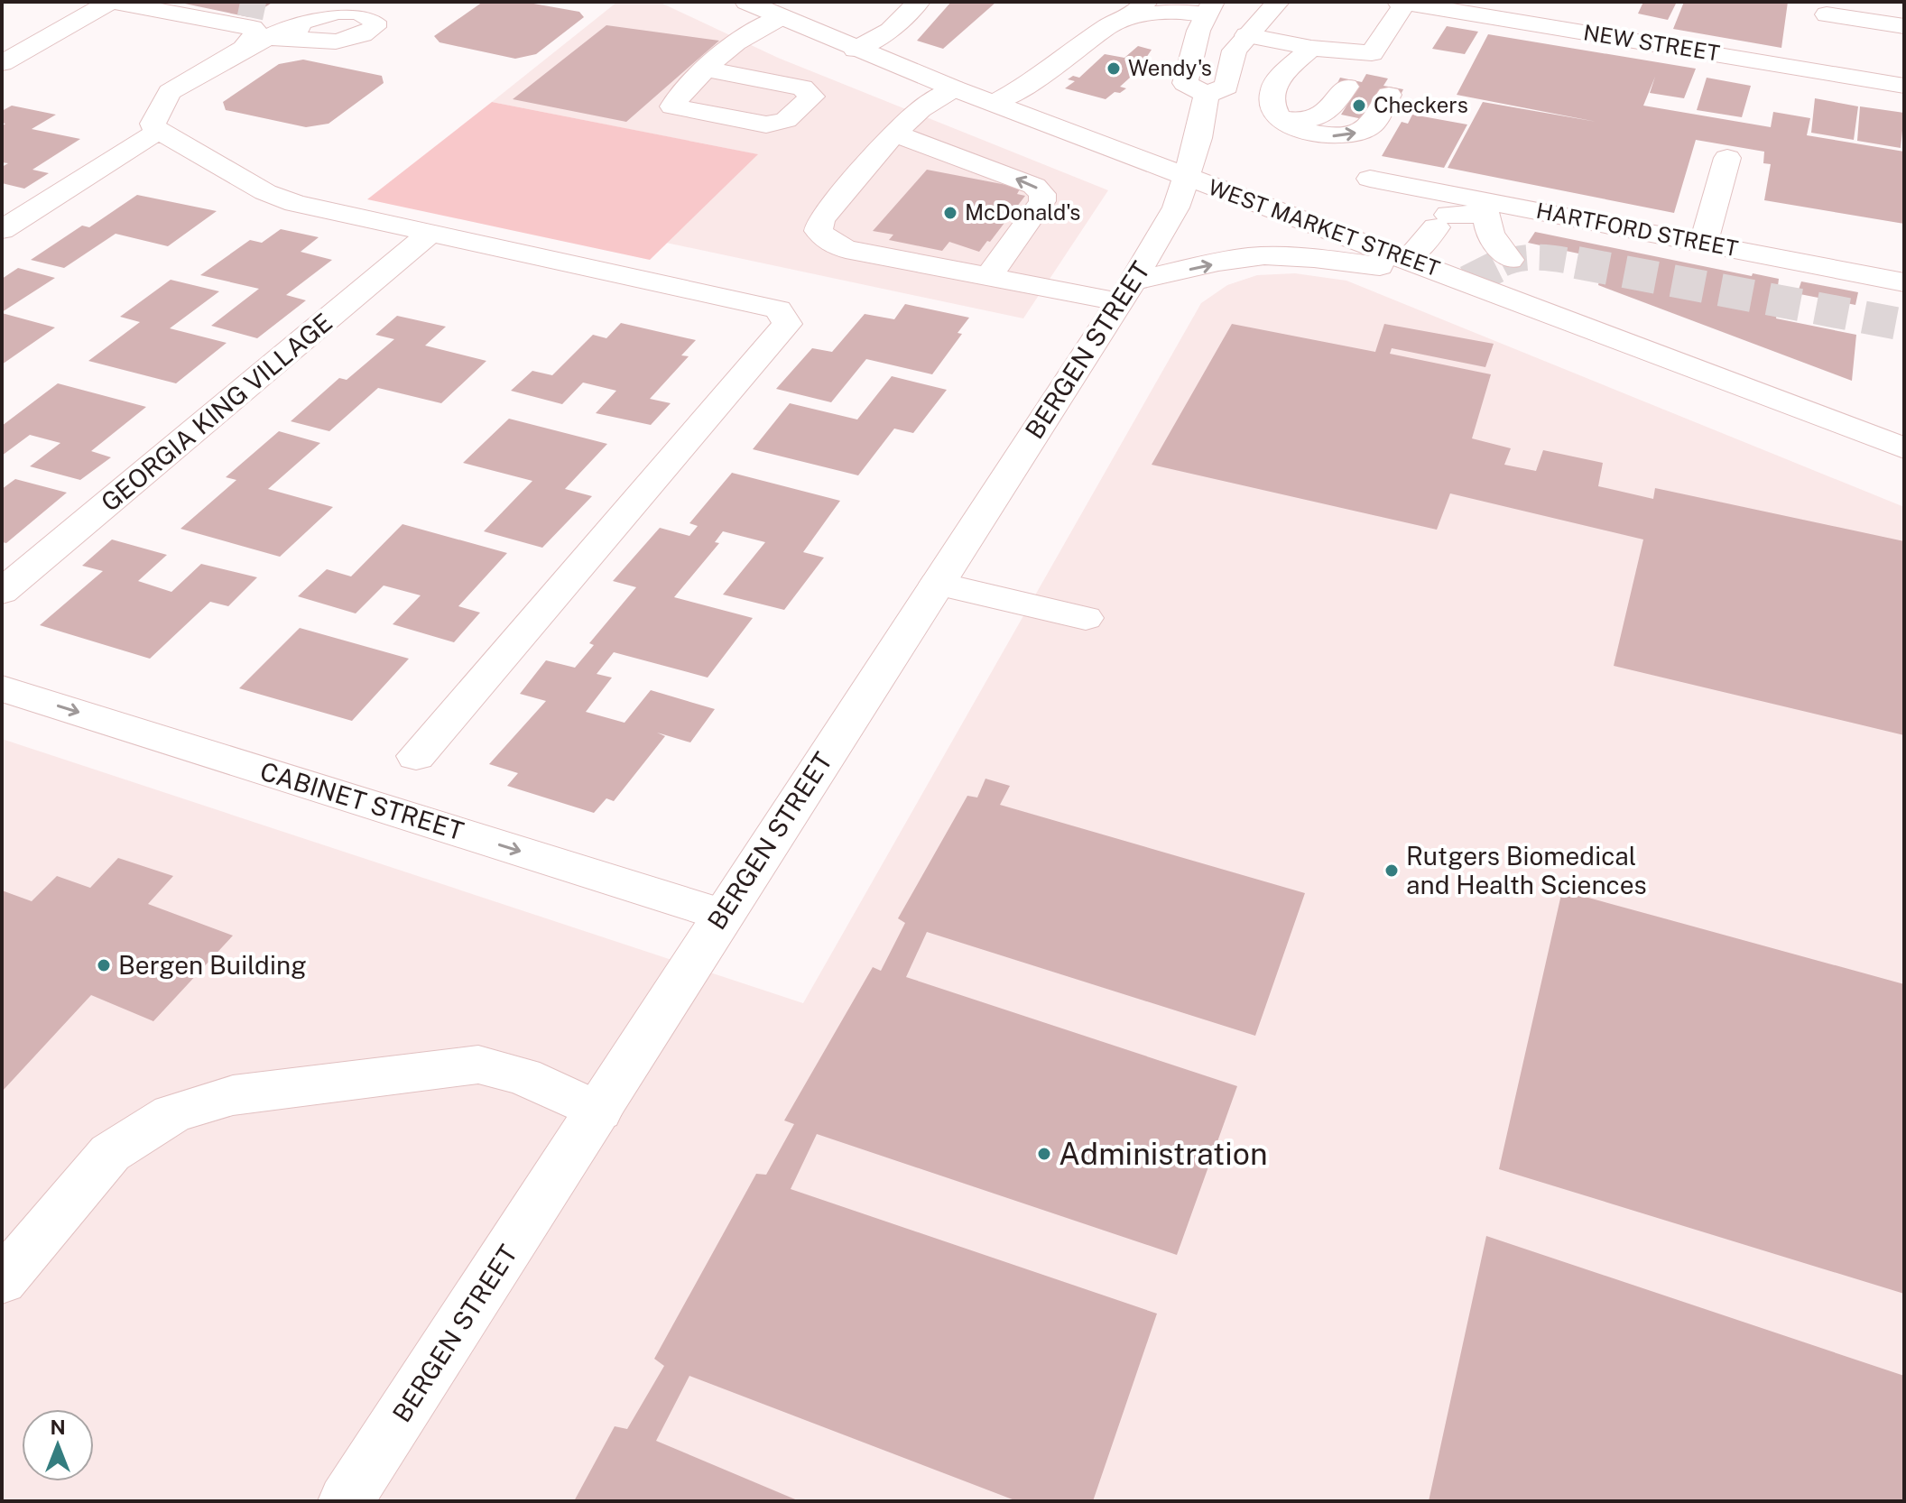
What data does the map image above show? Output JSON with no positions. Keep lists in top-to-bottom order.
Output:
{
  "streets": {
    "main road": [
      "NEW STREET",
      "WEST MARKET STREET",
      "HARTFORD STREET",
      "BERGEN STREET",
      "GEORGIA KING VILLAGE",
      "CABINET STREET"
    ]
  },
  "crossings": [
    ["WEST MARKET STREET", "BERGEN STREET"],
    ["BERGEN STREET", "CABINET STREET"]
  ],
  "one_way": ["CABINET STREET"],
  "places": [
    "Wendy's",
    "Checkers",
    "McDonald's",
    "Rutgers Biomedical and Health Sciences",
    "Bergen Building",
    "Administration"
  ],
  "north": "top"
}
